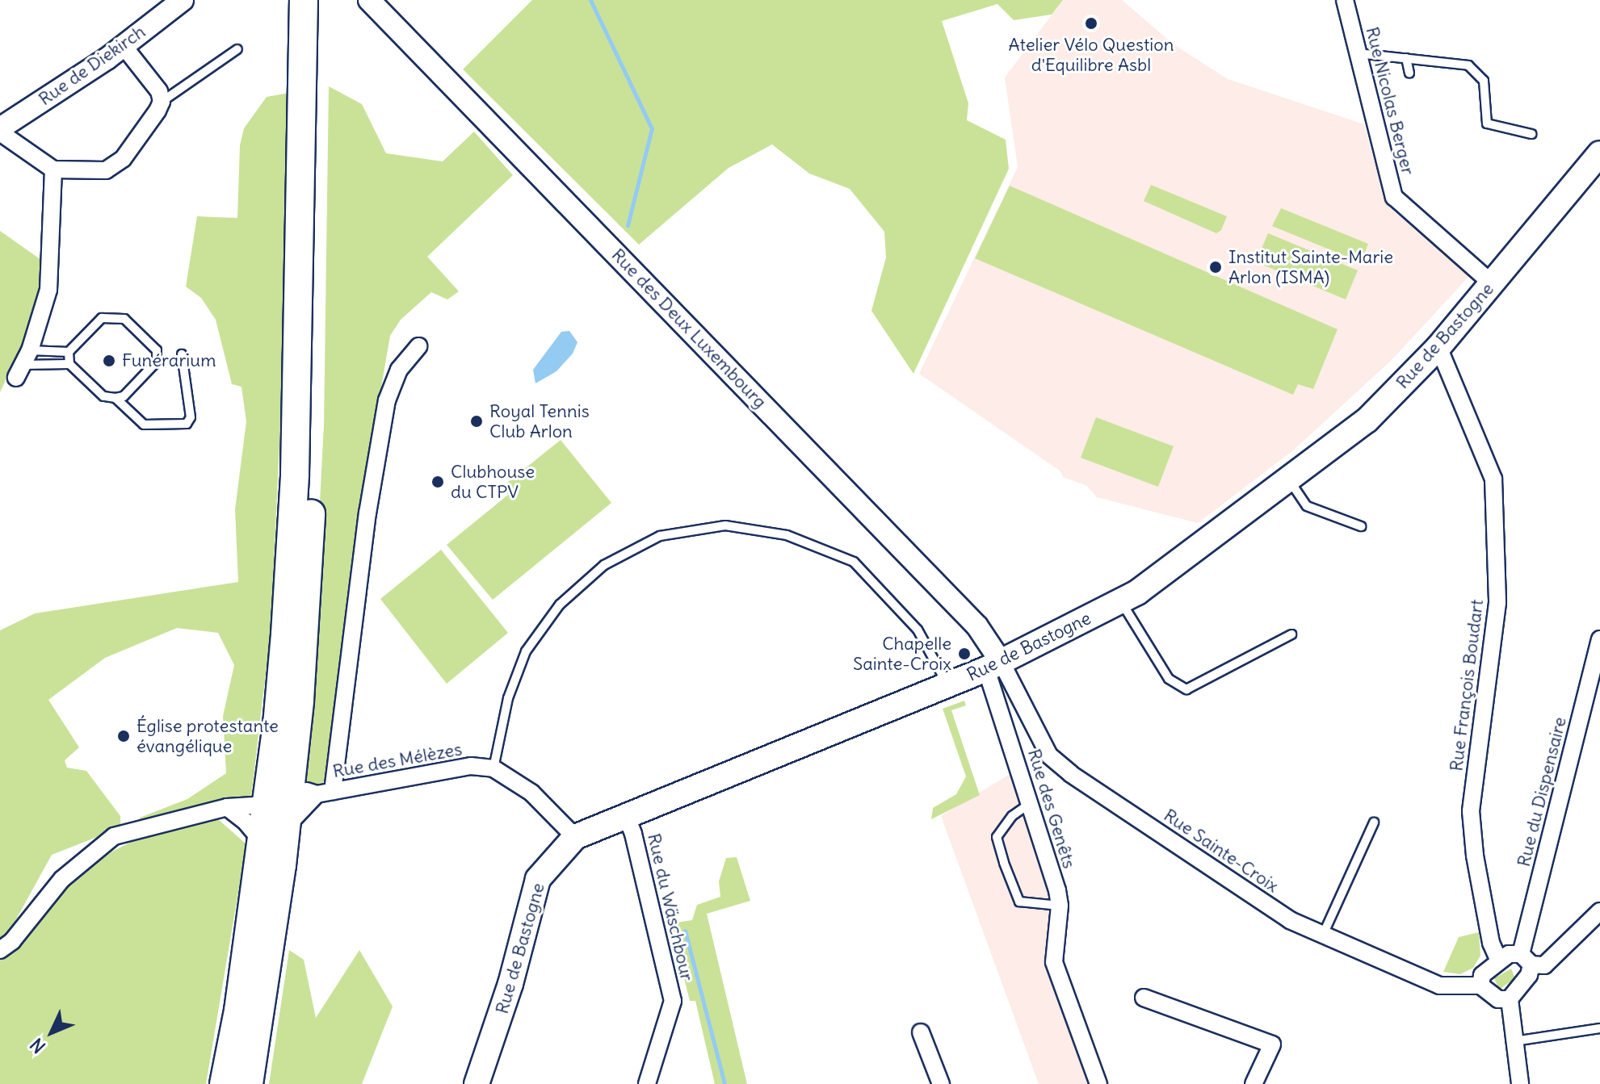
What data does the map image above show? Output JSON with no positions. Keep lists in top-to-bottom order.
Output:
{
  "streets": {
    "main road": ["Rue de Bastogne"],
    "street": [
      "Rue de Diekirch",
      "Rue Nicolas Berger",
      "Rue des Deux Luxembourg",
      "Rue François Boudart",
      "Rue des Mélèzes",
      "Rue du Dispensaire",
      "Rue des Genêts",
      "Rue Sainte-Croix",
      "Rue du Wäschbour"
    ]
  },
  "crossings": [
    ["Rue Nicolas Berger", "Rue de Bastogne"],
    ["Rue des Deux Luxembourg", "Rue de Bastogne"],
    ["Rue des Deux Luxembourg", "Rue des Genêts"],
    ["Rue des Deux Luxembourg", "Rue Sainte-Croix"],
    ["Rue de Bastogne", "Rue François Boudart"],
    ["Rue de Bastogne", "Rue des Genêts"],
    ["Rue de Bastogne", "Rue Sainte-Croix"],
    ["Rue de Bastogne", "Rue du Wäschbour"],
    ["Rue François Boudart", "Rue du Dispensaire"],
    ["Rue François Boudart", "Rue Sainte-Croix"],
    ["Rue du Dispensaire", "Rue Sainte-Croix"],
    ["Rue des Genêts", "Rue Sainte-Croix"]
  ],
  "places": [
    "Atelier Vélo Question d'Equilibre Asbl",
    "Institut Sainte-Marie Arlon (ISMA)",
    "Funérarium",
    "Royal Tennis Club Arlon",
    "Clubhouse du CTPV",
    "Chapelle Sainte-Croix",
    "Église protestante évangélique"
  ],
  "north": "bottom left"
}
